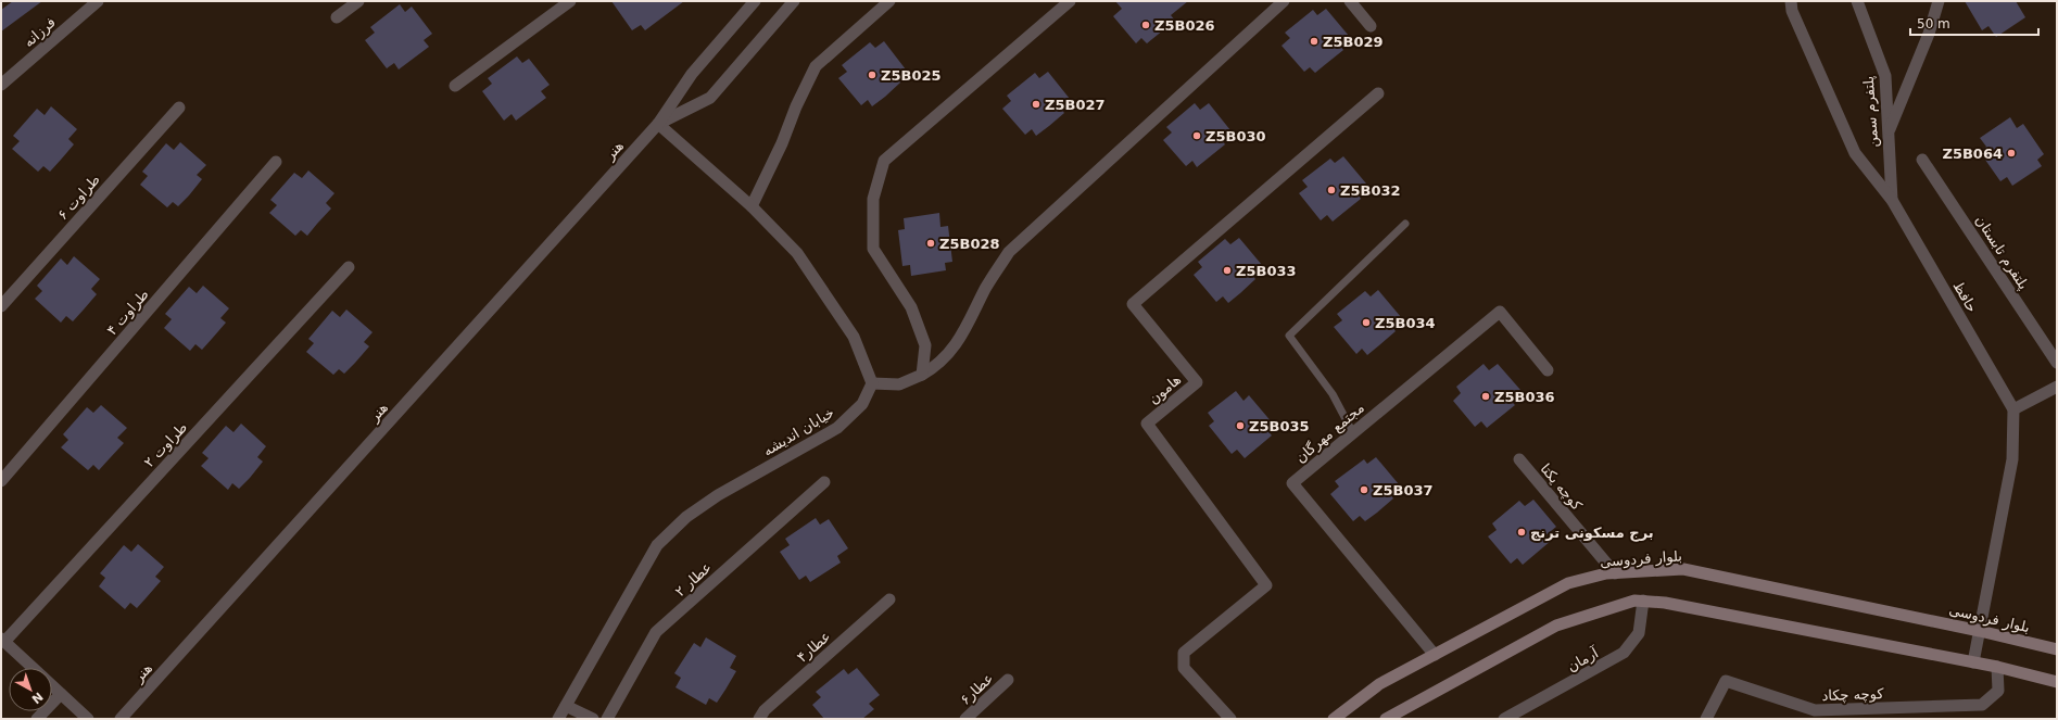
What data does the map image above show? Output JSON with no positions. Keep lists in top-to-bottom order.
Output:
{
  "streets": {
    "main road": ["بلوار فردوسی"],
    "street": [
      "فرزانه",
      "پلتفرم سمن",
      "هنر",
      "طراوت ۶",
      "پلتفرم تابستان",
      "حافظ",
      "طراوت ۴",
      "هامون",
      "خیابان اندیشه",
      "مجتمع مهرگان",
      "طراوت ۲",
      "کوچه یکتا",
      "عطار ۲",
      "عطار۴",
      "آرمان",
      "عطار۶",
      "کوچه چکاد"
    ]
  },
  "crossings": [
    ["پلتفرم سمن", "حافظ"],
    ["مجتمع مهرگان", "بلوار فردوسی"],
    ["کوچه یکتا", "بلوار فردوسی"]
  ],
  "places": [
    "Z5B026",
    "Z5B029",
    "Z5B025",
    "Z5B027",
    "Z5B030",
    "Z5B064",
    "Z5B032",
    "Z5B028",
    "Z5B033",
    "Z5B034",
    "Z5B036",
    "Z5B035",
    "Z5B037",
    "برج مسکونی ترنج"
  ],
  "scale_bar": "50 m",
  "north": "bottom right"
}
